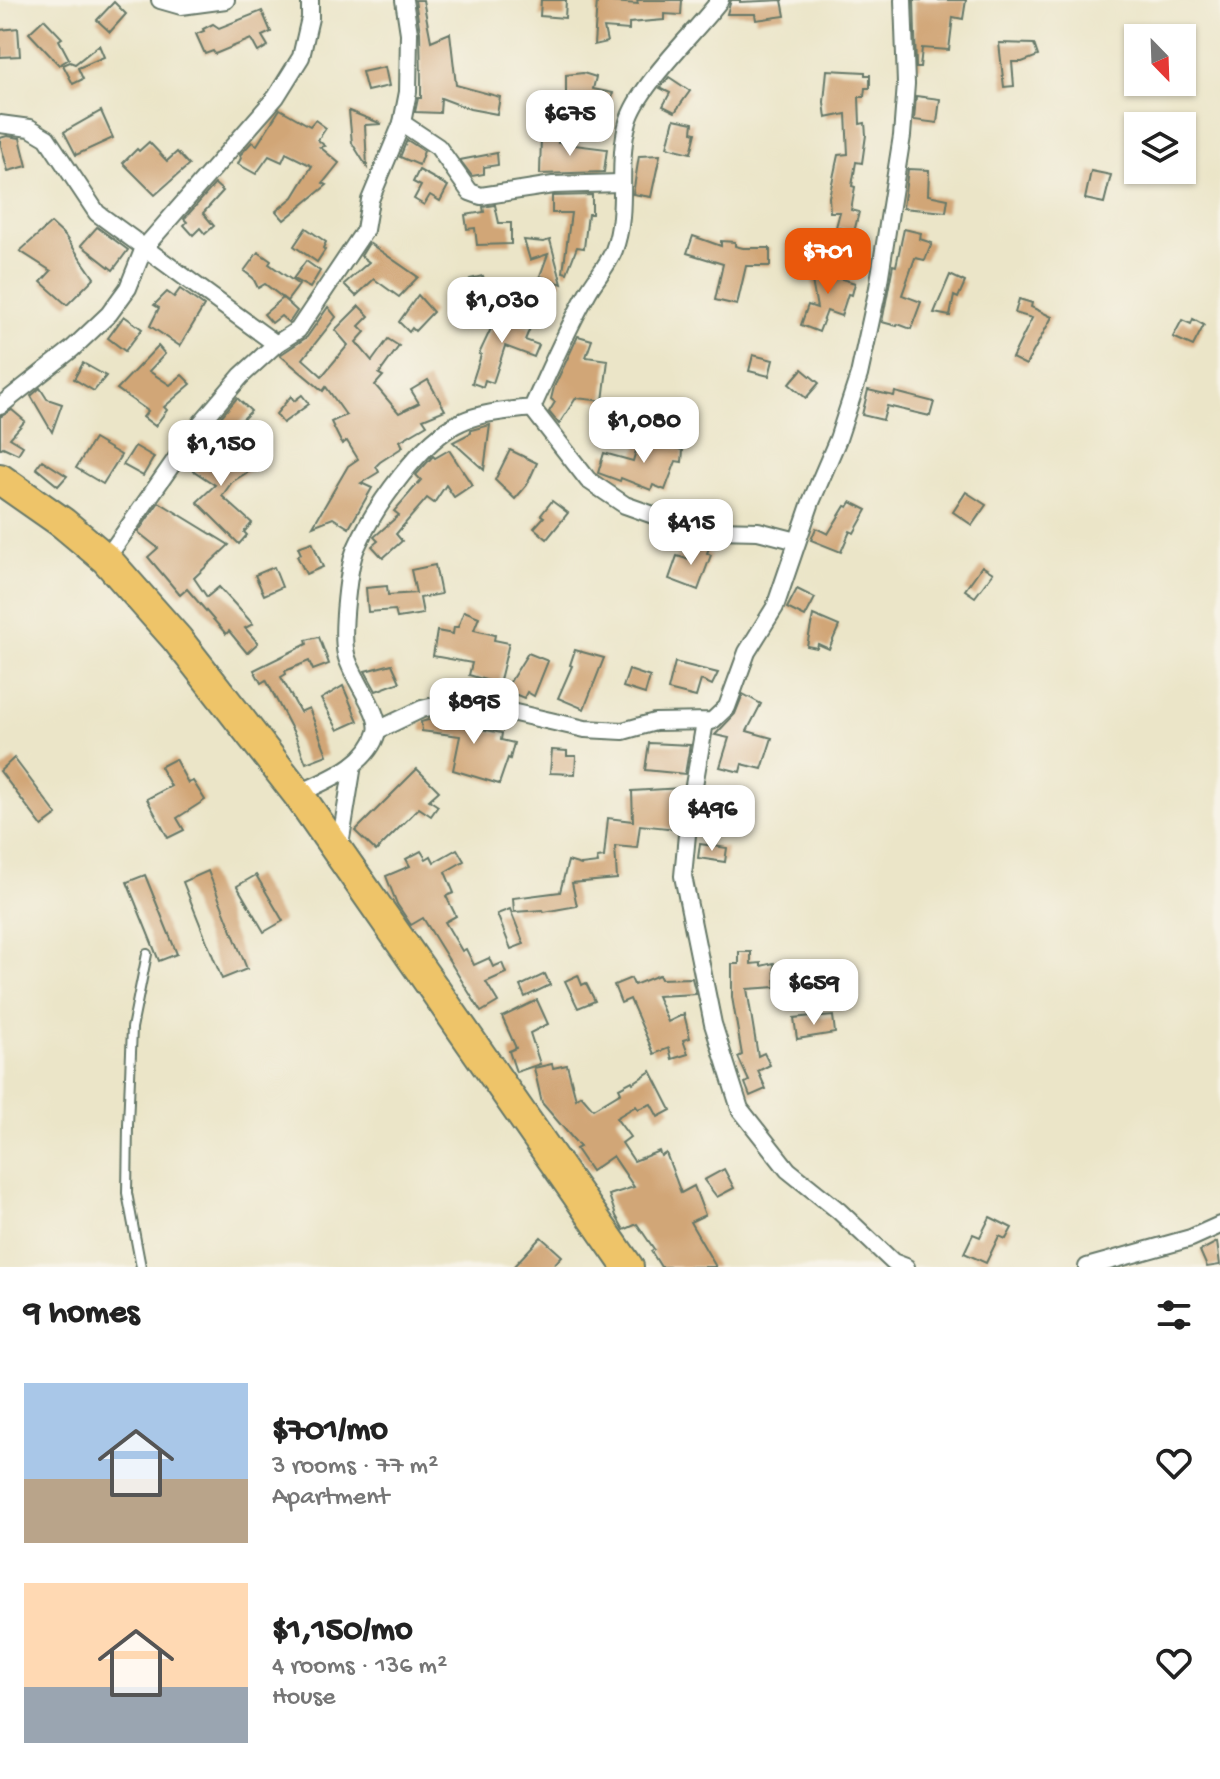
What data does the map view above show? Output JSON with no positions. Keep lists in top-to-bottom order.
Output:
{
  "north": "bottom right",
  "page": {
    "price": [
      "$675",
      "$701",
      "$1,030",
      "$1,080",
      "$1,150",
      "$415",
      "$895",
      "$496",
      "$659"
    ],
    "heading": "9 homes",
    "list": [
      {
        "name": "$701/mo",
        "note": "3 rooms · 77 m² · Apartment"
      },
      {
        "name": "$1,150/mo",
        "note": "4 rooms · 136 m² · House"
      }
    ]
  }
}
